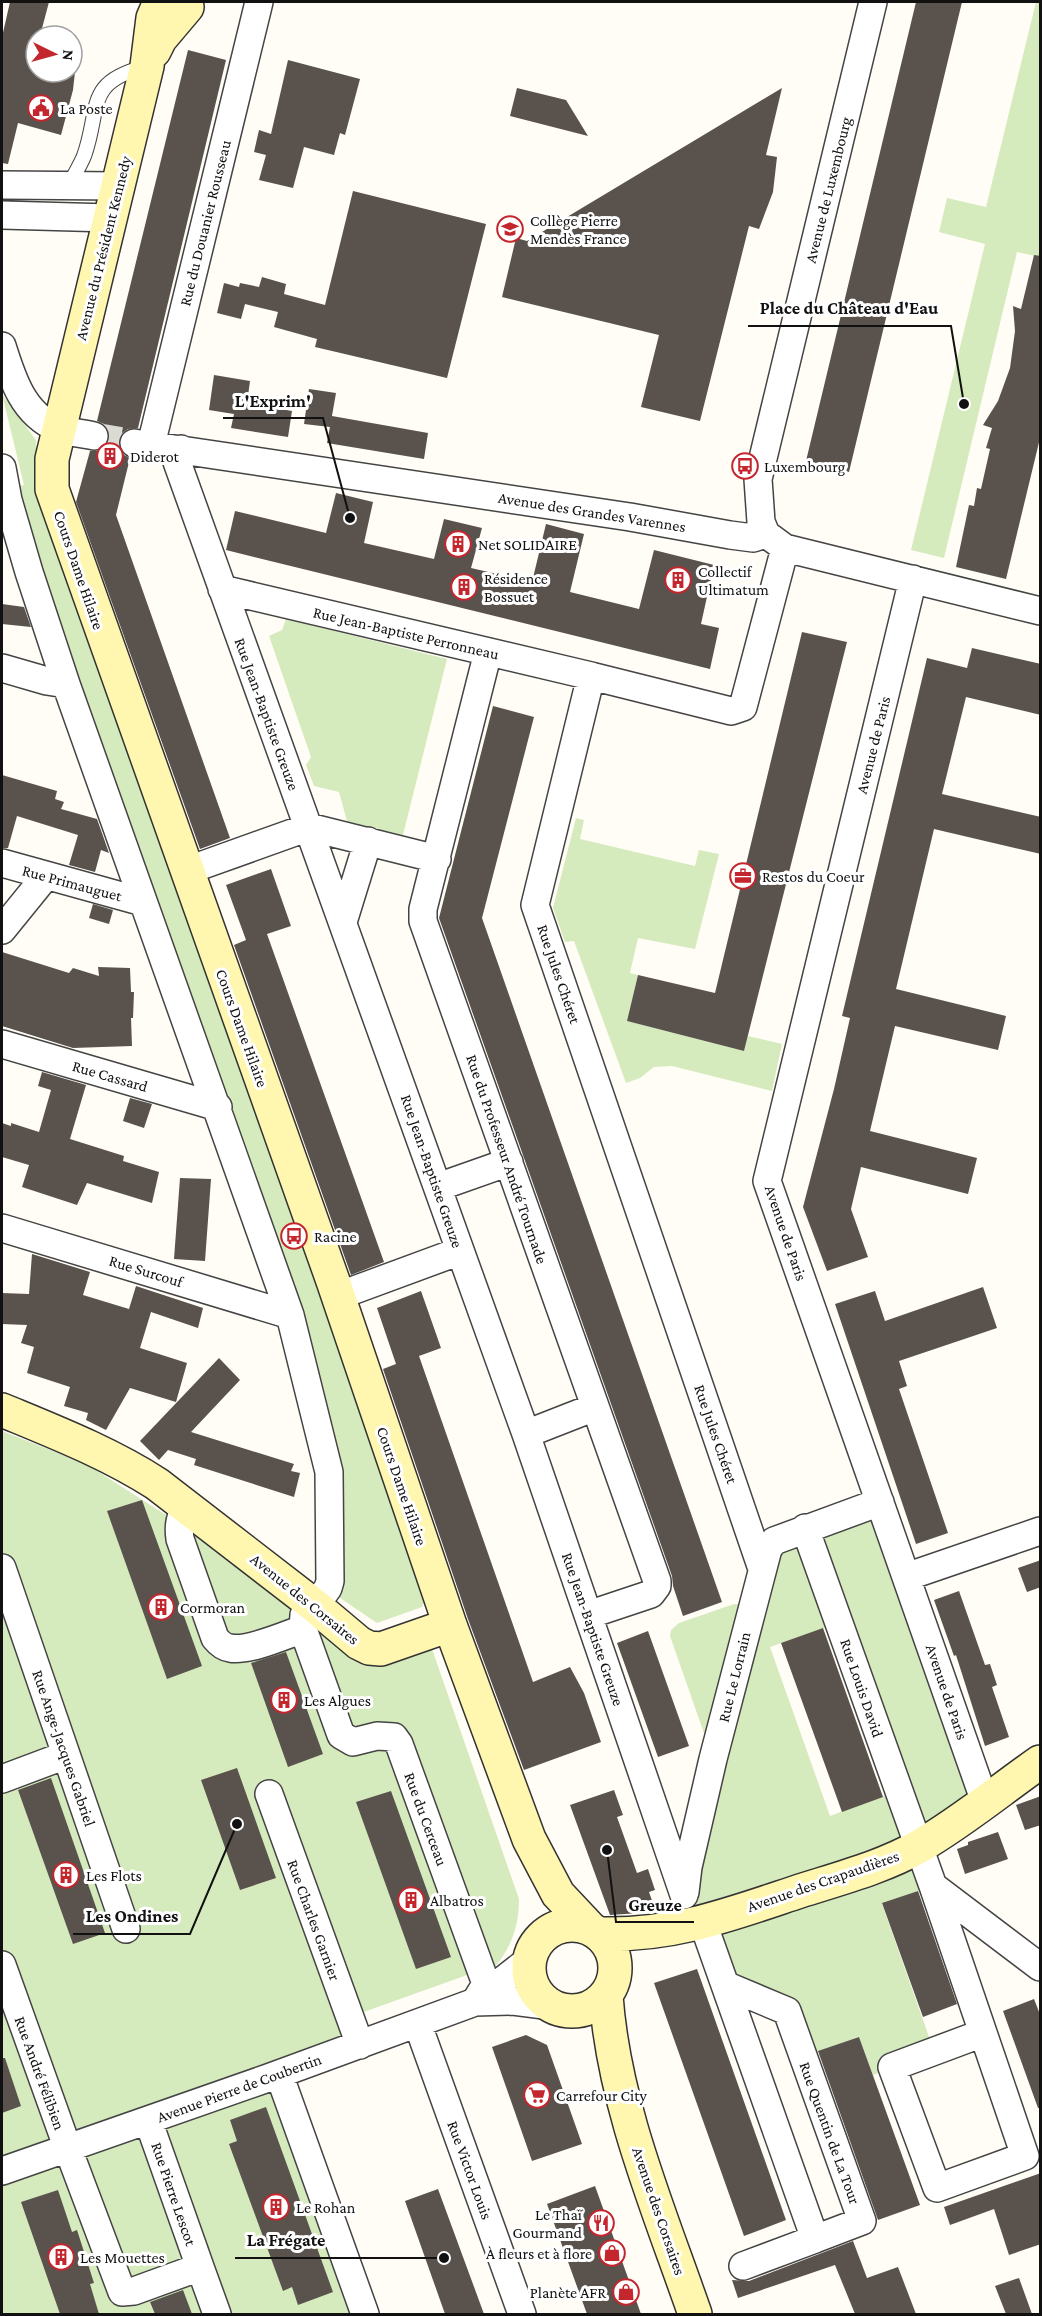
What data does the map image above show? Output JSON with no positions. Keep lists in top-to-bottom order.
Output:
{
  "streets": {
    "street": [
      "Avenue de Luxembourg",
      "Rue du Douanier Rousseau",
      "Avenue du Président Kennedy",
      "Avenue des Grandes Varennes",
      "Cours Dame Hilaire",
      "Rue Jean-Baptiste Perronneau",
      "Rue Jean-Baptiste Greuze",
      "Avenue de Paris",
      "Rue Primauguet",
      "Rue Jules Chéret",
      "Rue Cassard",
      "Rue du Professeur André Tournade",
      "Rue Surcouf",
      "Avenue des Corsaires",
      "Rue Le Lorrain",
      "Rue Louis David",
      "Rue Ange-Jacques Gabriel",
      "Rue du Cerceau",
      "Avenue des Crapaudières",
      "Rue Charles Garnier",
      "Rue André Félibien",
      "Avenue Pierre de Coubertin",
      "Rue Quentin de La Tour",
      "Rue Victor Louis",
      "Rue Pierre Lescot"
    ]
  },
  "crossings": [
    ["Avenue de Luxembourg", "Avenue des Grandes Varennes"],
    ["Rue du Douanier Rousseau", "Avenue des Grandes Varennes"],
    ["Avenue du Président Kennedy", "Cours Dame Hilaire"],
    ["Avenue des Grandes Varennes", "Rue Jean-Baptiste Greuze"],
    ["Avenue des Grandes Varennes", "Avenue de Paris"],
    ["Cours Dame Hilaire", "Avenue des Corsaires"],
    ["Rue Jean-Baptiste Perronneau", "Rue Jean-Baptiste Greuze"],
    ["Rue Jean-Baptiste Perronneau", "Rue Jules Chéret"],
    ["Rue Jean-Baptiste Perronneau", "Rue du Professeur André Tournade"],
    ["Rue Jean-Baptiste Greuze", "Rue du Professeur André Tournade"],
    ["Rue Jean-Baptiste Greuze", "Rue Le Lorrain"],
    ["Avenue de Paris", "Rue Le Lorrain"],
    ["Avenue de Paris", "Avenue des Crapaudières"],
    ["Rue Jules Chéret", "Rue Le Lorrain"],
    ["Avenue des Corsaires", "Rue du Cerceau"],
    ["Avenue des Corsaires", "Avenue des Crapaudières"],
    ["Avenue des Corsaires", "Avenue Pierre de Coubertin"],
    ["Rue Le Lorrain", "Rue Louis David"],
    ["Rue Le Lorrain", "Avenue des Crapaudières"],
    ["Rue Louis David", "Avenue des Crapaudières"],
    ["Rue du Cerceau", "Avenue Pierre de Coubertin"],
    ["Avenue des Crapaudières", "Avenue Pierre de Coubertin"],
    ["Rue Charles Garnier", "Avenue Pierre de Coubertin"],
    ["Rue André Félibien", "Avenue Pierre de Coubertin"],
    ["Rue André Félibien", "Rue Pierre Lescot"],
    ["Avenue Pierre de Coubertin", "Rue Victor Louis"],
    ["Avenue Pierre de Coubertin", "Rue Pierre Lescot"]
  ],
  "places": {
    "public building": ["La Poste"],
    "school or university": ["Collège Pierre Mendès France"],
    "other": [
      "Place du Château d'Eau",
      "L'Exprim'",
      "Les Ondines",
      "Greuze",
      "La Frégate"
    ],
    "building": [
      "Diderot",
      "Net SOLIDAIRE",
      "Collectif Ultimatum",
      "Résidence Bossuet",
      "Cormoran",
      "Les Algues",
      "Les Flots",
      "Albatros",
      "Le Rohan",
      "Les Mouettes"
    ],
    "bus stop": ["Luxembourg", "Racine"],
    "office": ["Restos du Coeur"],
    "supermarket": ["Carrefour City"],
    "restaurant": ["Le Thaï Gourmand"],
    "shop": ["À fleurs et à flore", "Planète AFR"]
  },
  "north": "right"
}
